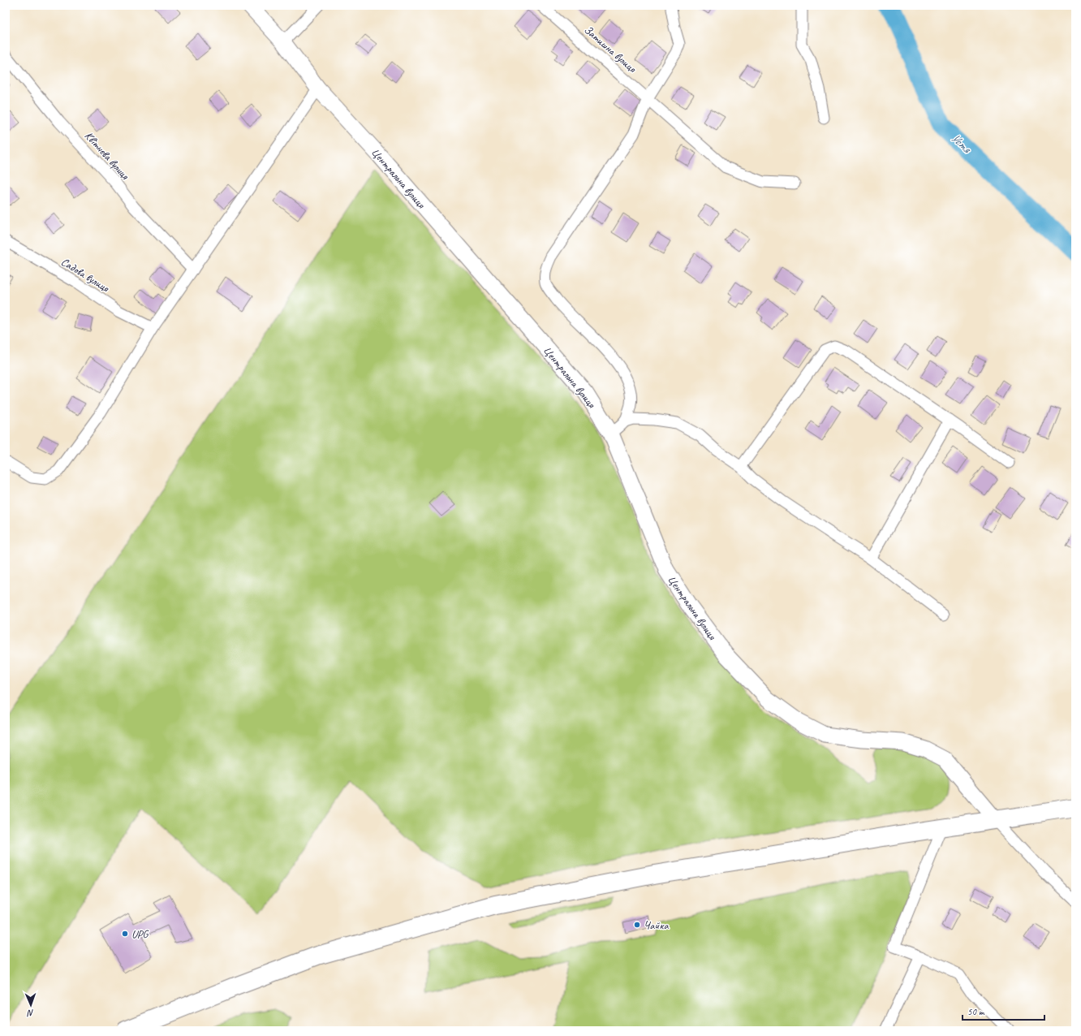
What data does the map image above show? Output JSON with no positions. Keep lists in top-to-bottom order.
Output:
{
  "streets": {
    "street": [
      "Затишна вулиця",
      "Квітнева вулиця",
      "Центральна вулиця",
      "Садова вулиця"
    ]
  },
  "water": ["Устя"],
  "places": ["Чайка", "UPG"],
  "scale_bar": "50 m",
  "north": "bottom"
}
